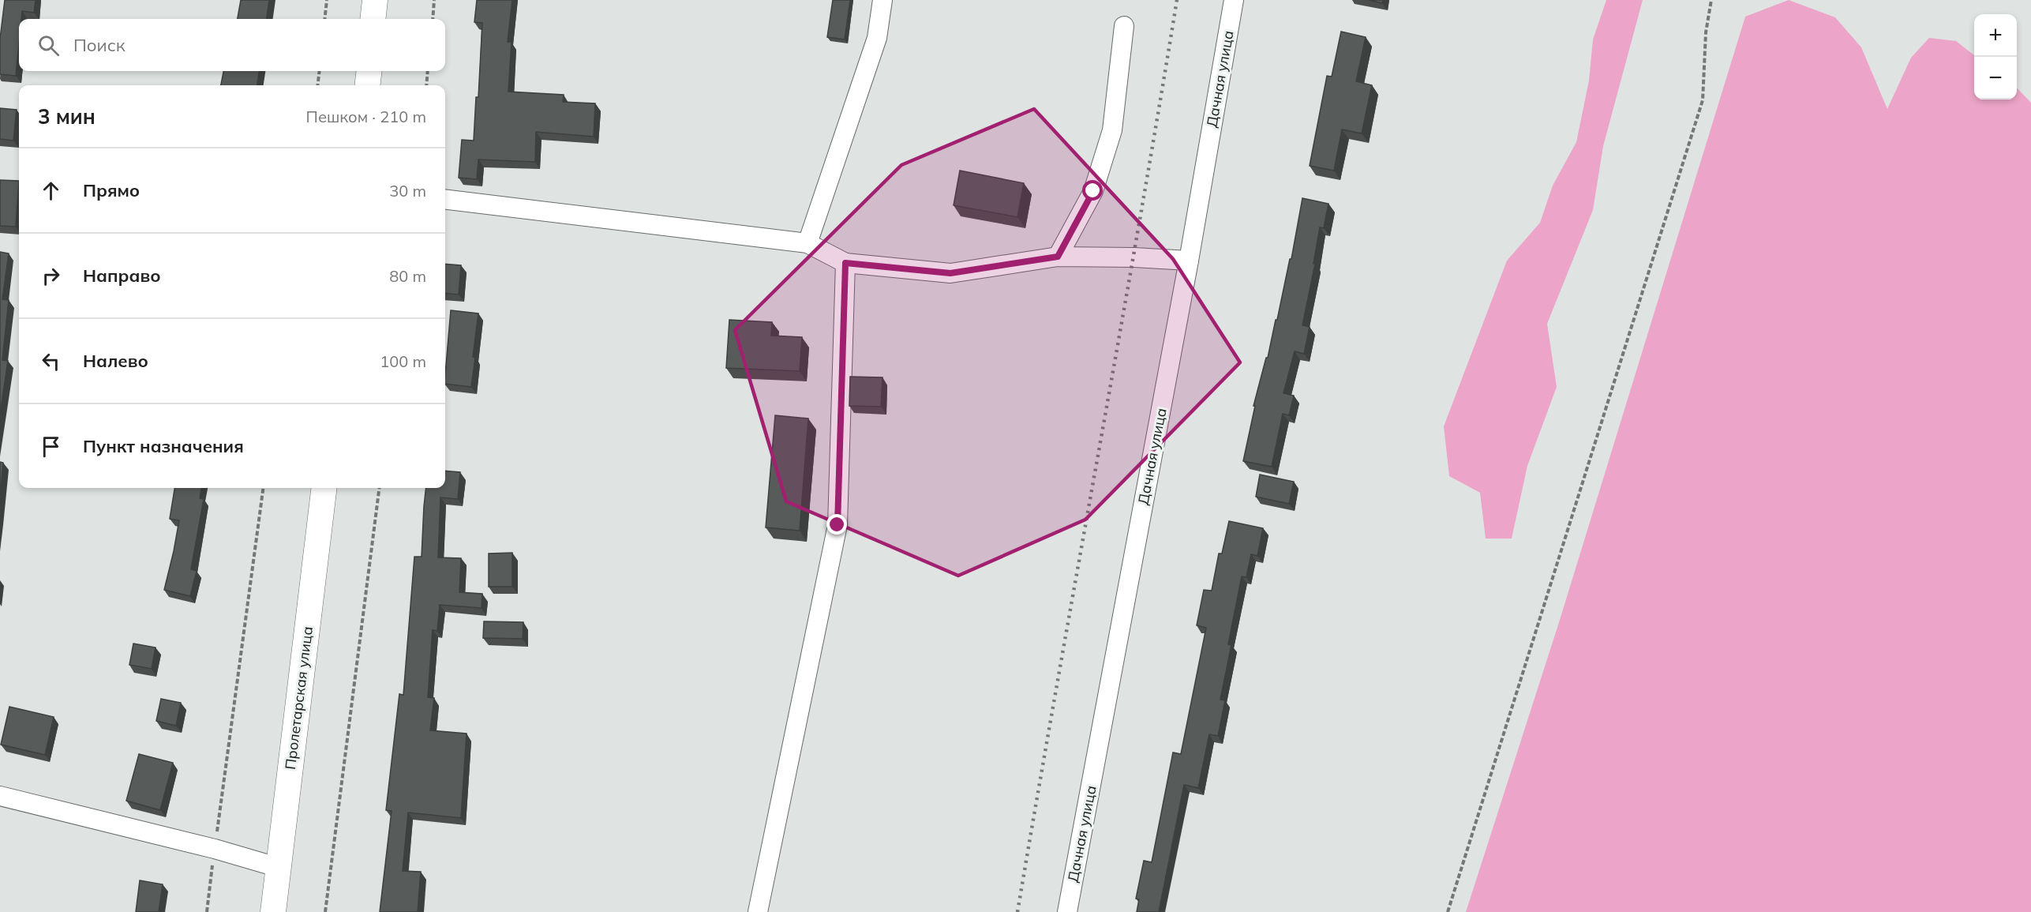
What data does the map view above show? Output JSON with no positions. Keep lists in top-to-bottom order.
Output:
{
  "streets": {
    "main road": ["Пролетарская улица"],
    "street": ["Дачная улица"]
  },
  "page": {
    "map_buttons": ["+", "−"],
    "search": "Поиск",
    "heading": ["3 мин", "Пешком · 210 m"],
    "list": [
      ["Прямо", "30 m"],
      ["Направо", "80 m"],
      ["Налево", "100 m"],
      "Пункт назначения"
    ]
  }
}
